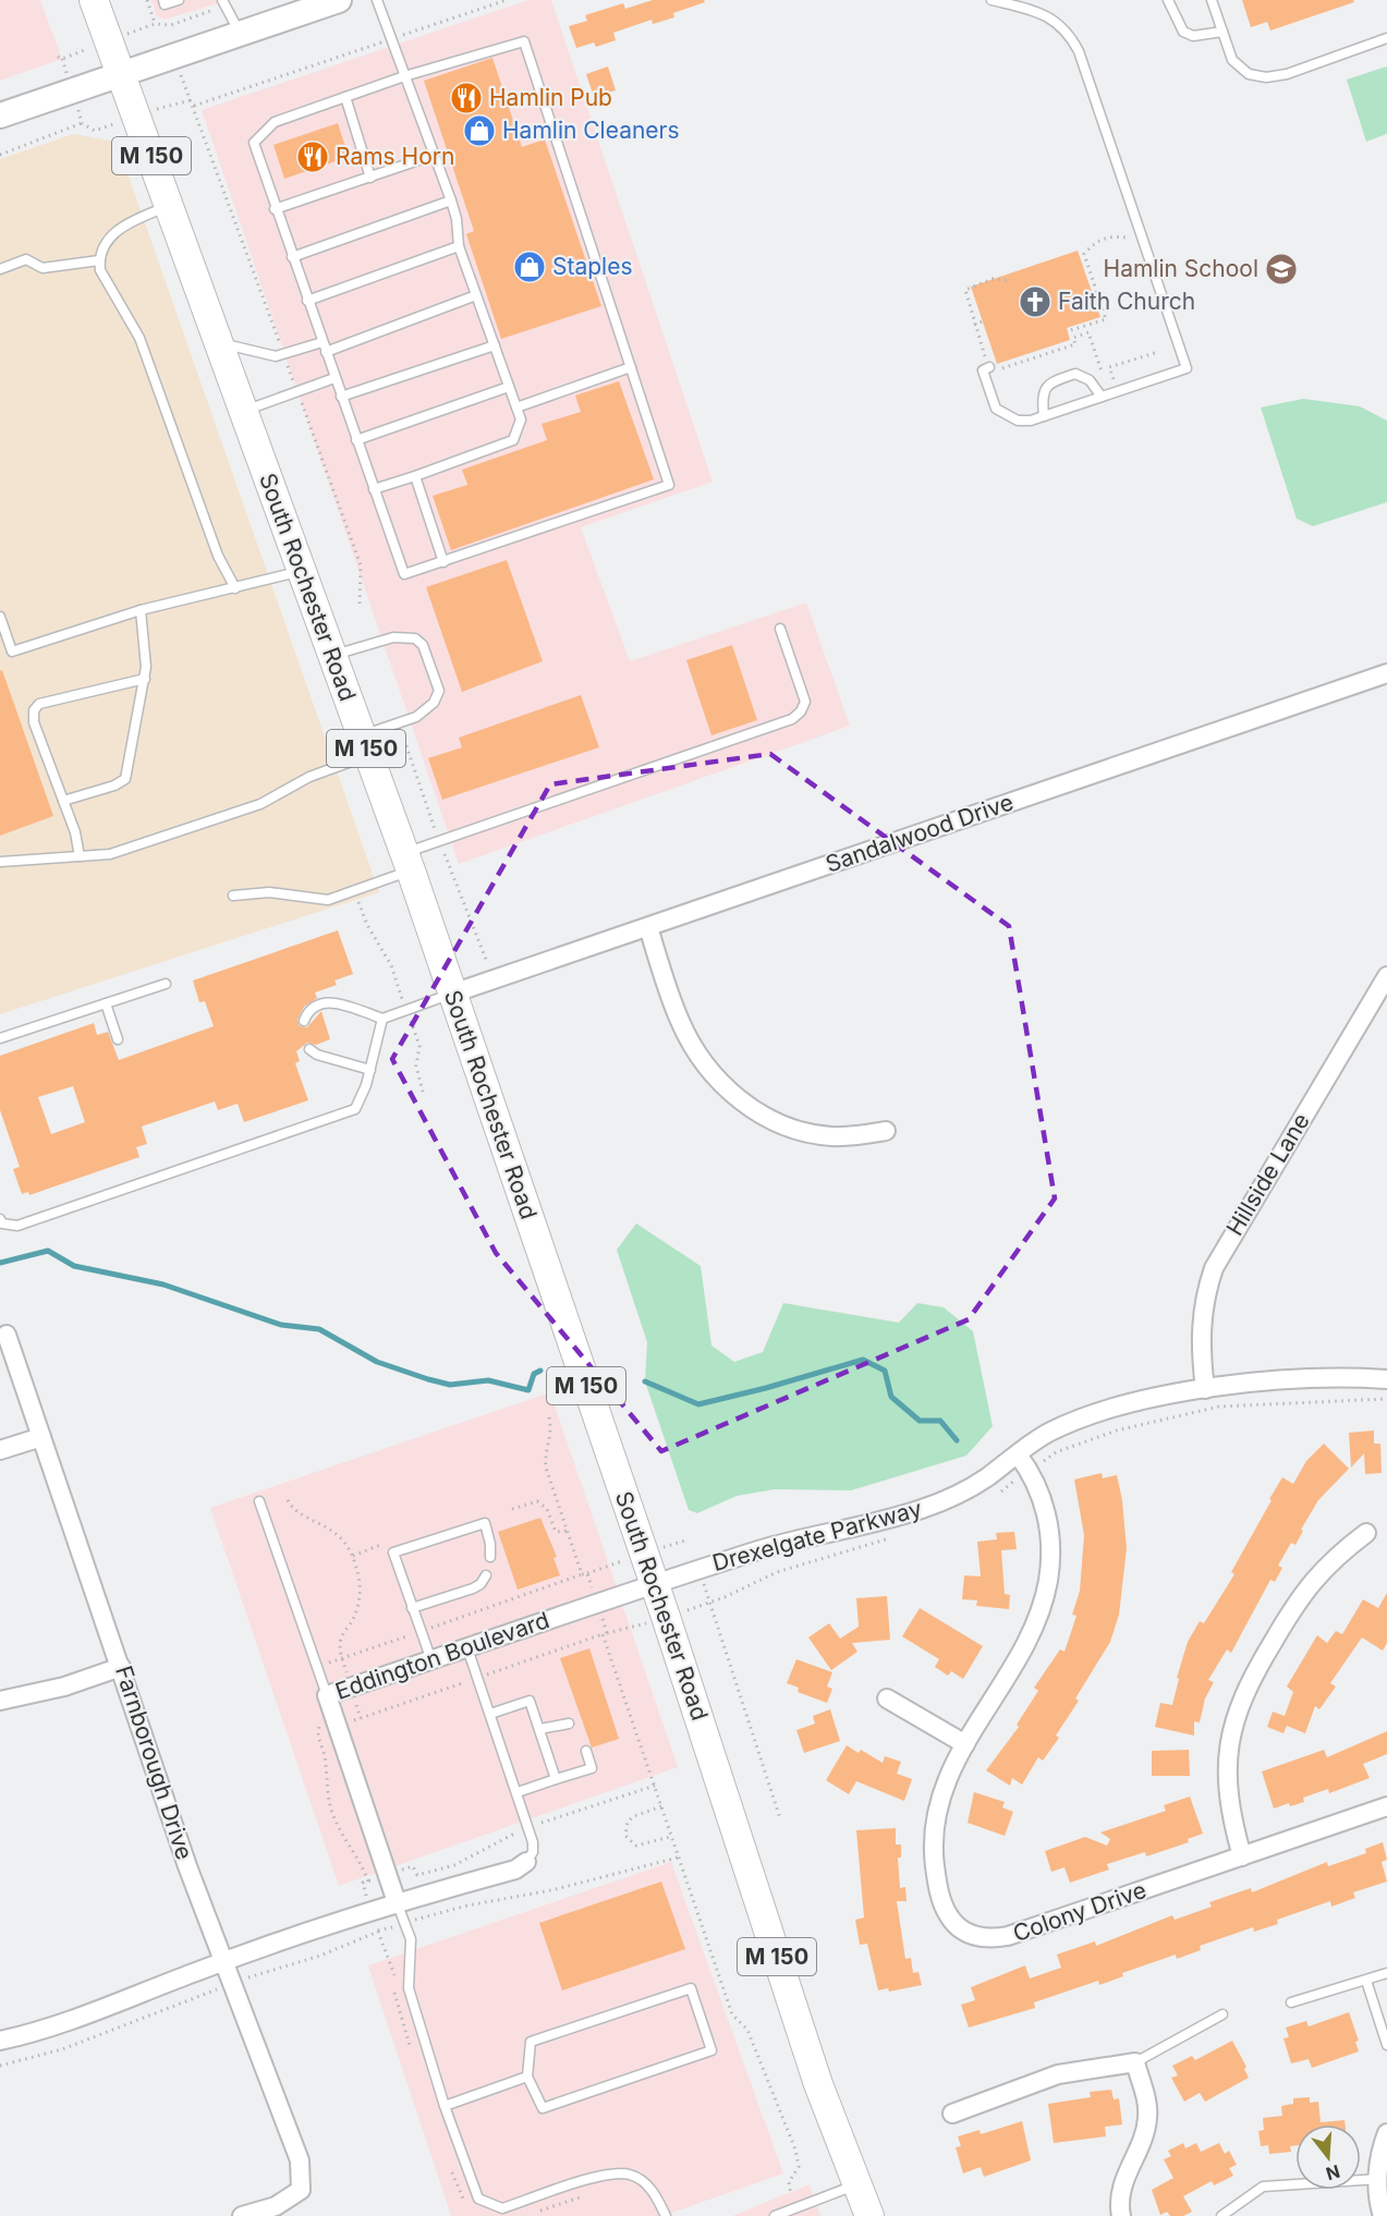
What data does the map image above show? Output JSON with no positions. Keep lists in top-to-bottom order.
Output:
{
  "streets": {
    "main road": ["M 150", "South Rochester Road"],
    "street": [
      "Sandalwood Drive",
      "Hillside Lane",
      "Drexelgate Parkway",
      "Eddington Boulevard",
      "Farnborough Drive",
      "Colony Drive"
    ]
  },
  "crossings": [
    ["South Rochester Road", "Sandalwood Drive"],
    ["South Rochester Road", "Drexelgate Parkway"],
    ["South Rochester Road", "Eddington Boulevard"],
    ["Hillside Lane", "Drexelgate Parkway"],
    ["Drexelgate Parkway", "Eddington Boulevard"],
    ["Drexelgate Parkway", "Colony Drive"]
  ],
  "places": {
    "restaurant": ["Hamlin Pub", "Rams Horn"],
    "shop": ["Hamlin Cleaners", "Staples"],
    "school or university": ["Hamlin School"],
    "church": ["Faith Church"]
  },
  "north": "bottom"
}
